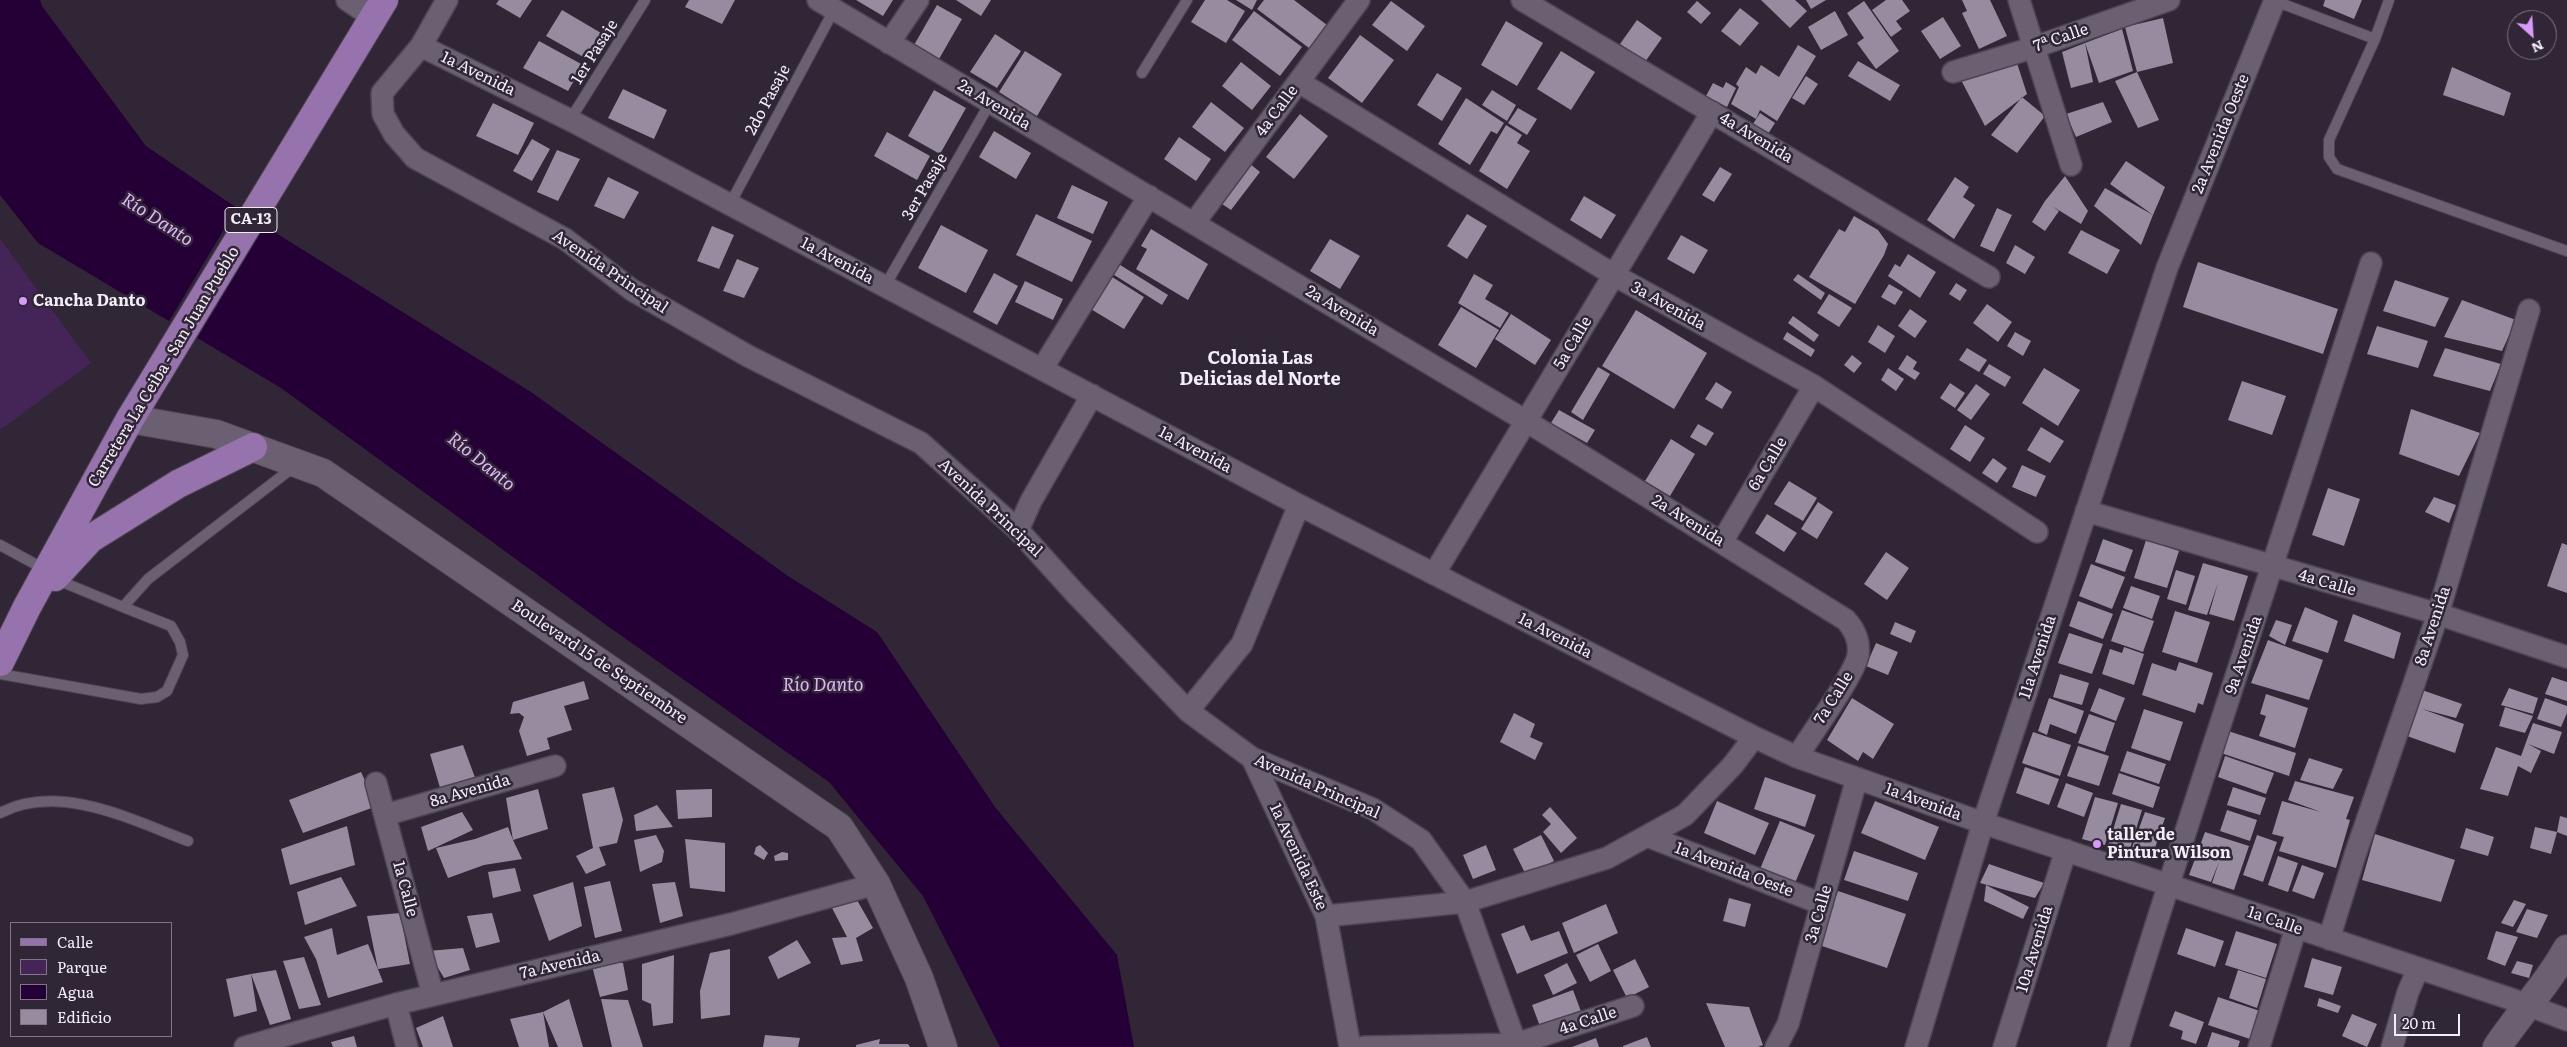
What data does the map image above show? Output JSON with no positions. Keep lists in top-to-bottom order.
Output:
{
  "streets": {
    "main road": ["CA-13", "Carretera La Ceiba - San Juan Pueblo"],
    "street": [
      "7ª Calle",
      "1a Avenida",
      "2a Avenida",
      "4a Calle",
      "2a Avenida Oeste",
      "4a Avenida",
      "Avenida Principal",
      "3a Avenida",
      "5a Calle",
      "6a Calle",
      "8a Avenida",
      "9a Avenida",
      "11a Avenida",
      "Boulevard 15 de Septiembre",
      "7a Calle",
      "1a Avenida Este",
      "1a Avenida Oeste",
      "1a Calle",
      "3a Calle",
      "10a Avenida",
      "7a Avenida"
    ],
    "lane": ["1er Pasaje", "2do Pasaje", "3er Pasaje"]
  },
  "crossings": [
    ["1er Pasaje", "1a Avenida"],
    ["1a Avenida", "2do Pasaje"],
    ["1a Avenida", "3er Pasaje"],
    ["1a Avenida", "Avenida Principal"],
    ["1a Avenida", "5a Calle"],
    ["1a Avenida", "11a Avenida"],
    ["1a Avenida", "7a Calle"],
    ["1a Avenida", "1a Calle"],
    ["1a Avenida", "3a Calle"],
    ["2do Pasaje", "2a Avenida"],
    ["2a Avenida", "4a Calle"],
    ["2a Avenida", "3er Pasaje"],
    ["2a Avenida", "5a Calle"],
    ["2a Avenida", "6a Calle"],
    ["2a Avenida", "7a Calle"],
    ["4a Calle", "Avenida Principal"],
    ["4a Calle", "3a Avenida"],
    ["4a Calle", "8a Avenida"],
    ["4a Calle", "9a Avenida"],
    ["4a Calle", "11a Avenida"],
    ["2a Avenida Oeste", "11a Avenida"],
    ["4a Avenida", "5a Calle"],
    ["Avenida Principal", "1a Avenida Este"],
    ["3a Avenida", "5a Calle"],
    ["3a Avenida", "6a Calle"],
    ["Carretera La Ceiba - San Juan Pueblo", "Boulevard 15 de Septiembre"],
    ["8a Avenida", "1a Calle"],
    ["9a Avenida", "1a Calle"],
    ["11a Avenida", "1a Calle"],
    ["Boulevard 15 de Septiembre", "7a Avenida"],
    ["1a Avenida Oeste", "3a Calle"],
    ["1a Calle", "10a Avenida"],
    ["1a Calle", "7a Avenida"]
  ],
  "districts": ["Colonia Las Delicias del Norte"],
  "water": ["Río Danto"],
  "places": ["Cancha Danto", "taller de Pintura Wilson"],
  "legend": [
    "Calle",
    "Parque",
    "Agua",
    "Edificio"
  ],
  "scale_bar": "20 m",
  "north": "bottom right"
}
